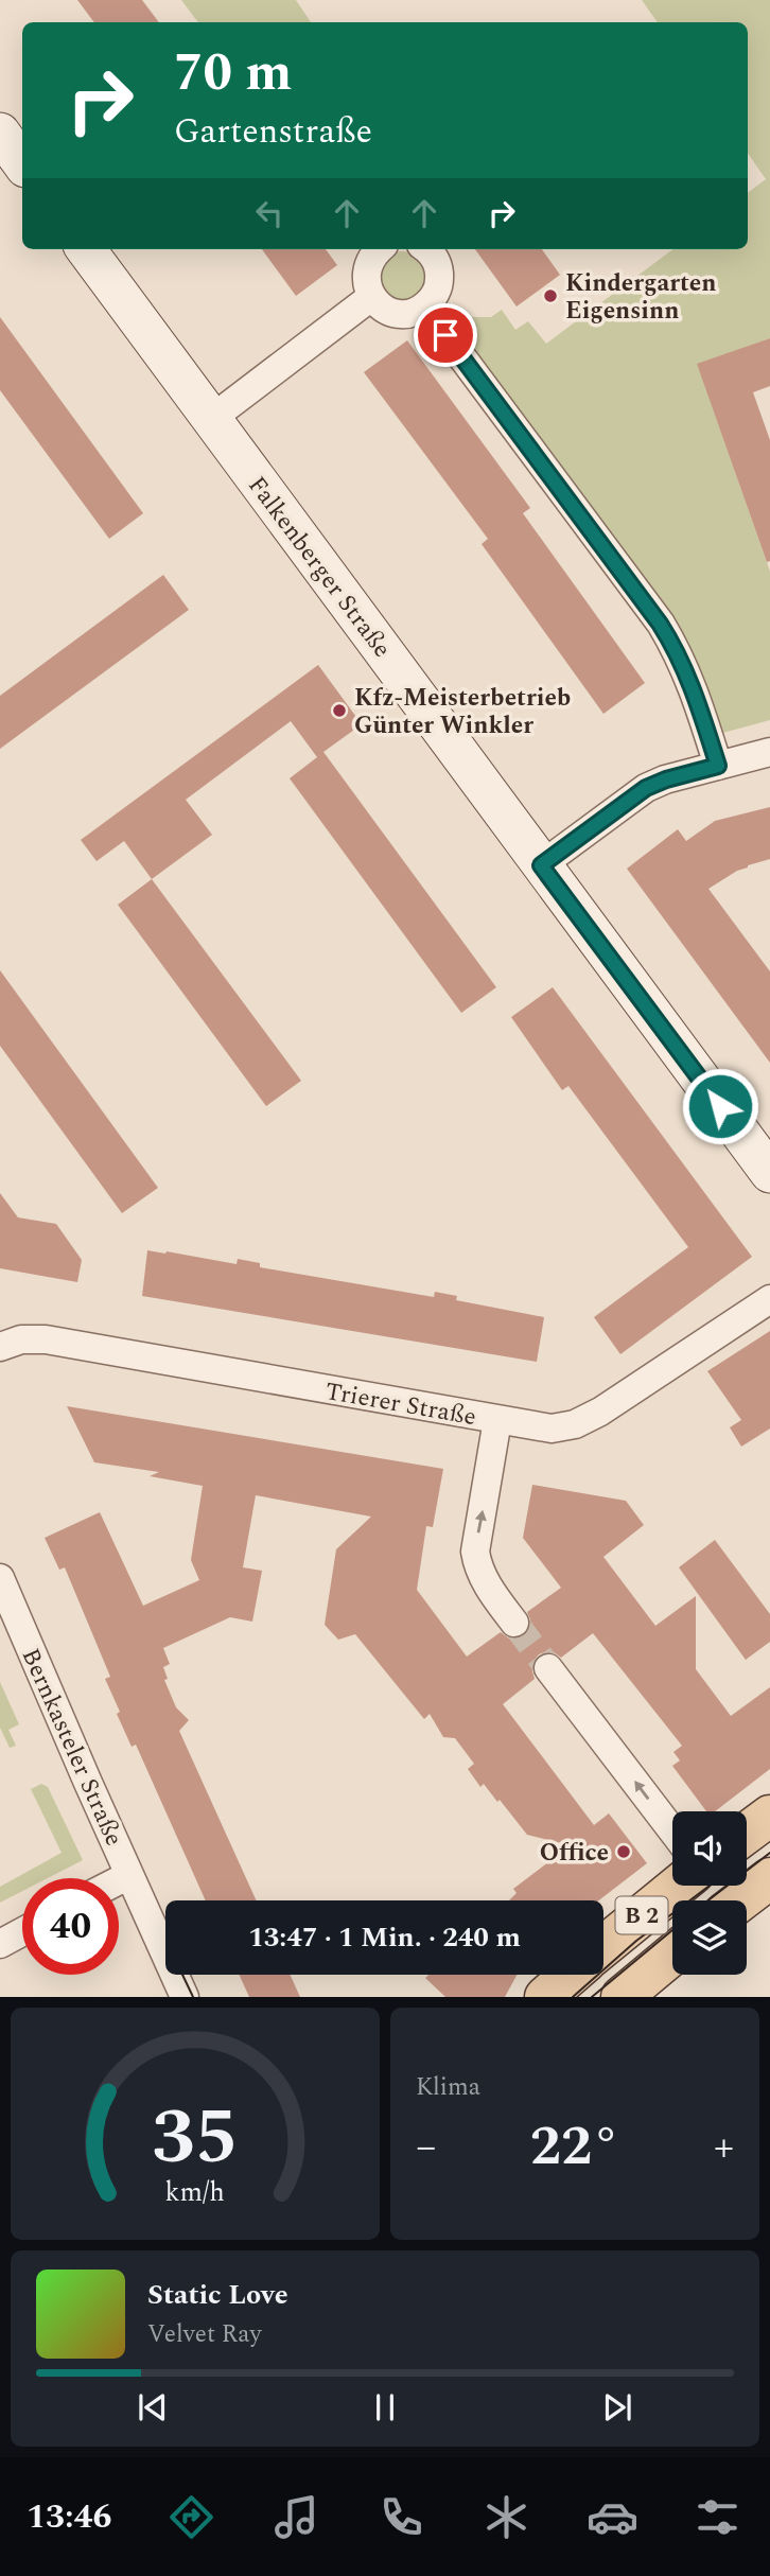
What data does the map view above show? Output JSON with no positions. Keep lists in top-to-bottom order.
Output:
{
  "streets": {
    "main road": ["B 2"],
    "street": ["Falkenberger Straße", "Trierer Straße", "Bernkasteler Straße"]
  },
  "places": ["Kindergarten Eigensinn", "Kfz-Meisterbetrieb Günter Winkler", "Office"],
  "page": {
    "turn": ["70 m", "Gartenstraße"],
    "limit": "40",
    "trip": "13:47 · 1 Min. · 240 m",
    "tile": "Klima",
    "heat": ["−", "22°", "+"],
    "song": ["Static Love", "Velvet Ray"],
    "tabs": "13:46",
    "gauge": ["35", "km/h"]
  }
}
